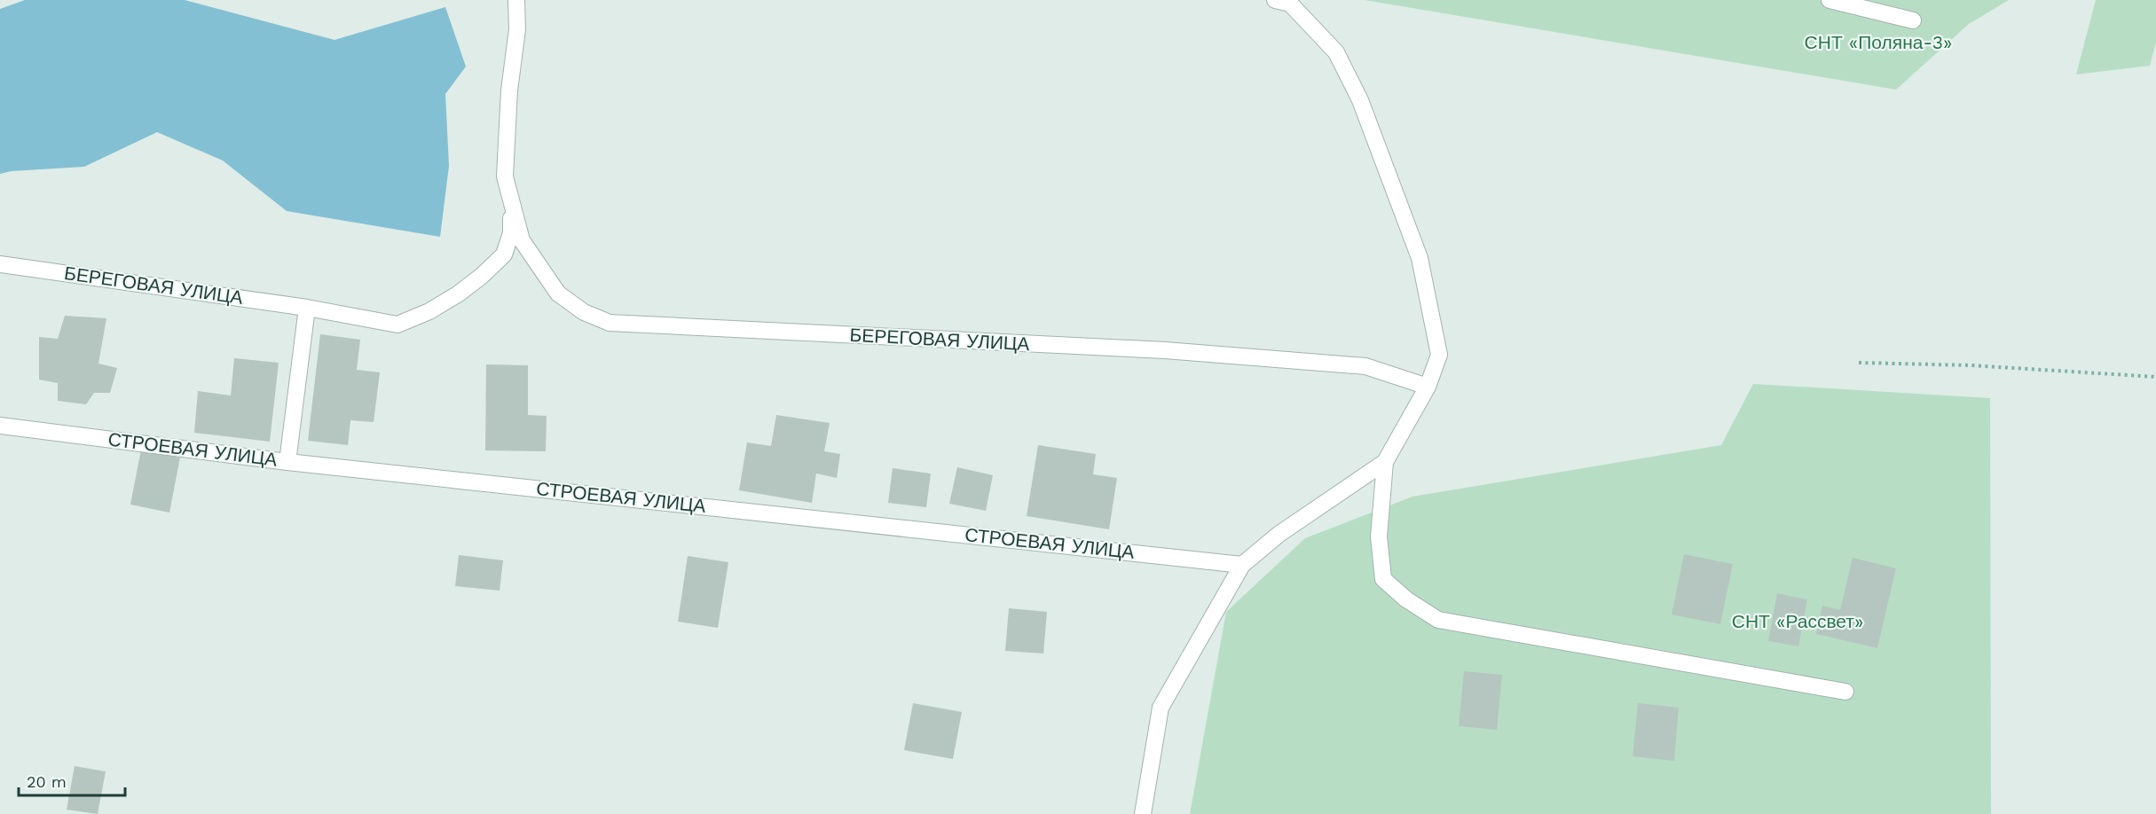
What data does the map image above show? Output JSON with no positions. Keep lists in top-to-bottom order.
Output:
{
  "streets": {
    "street": ["БЕРЕГОВАЯ УЛИЦА", "СТРОЕВАЯ УЛИЦА"]
  },
  "parks": ["СНТ «Поляна-3»", "СНТ «Рассвет»"],
  "scale_bar": "20 m"
}
